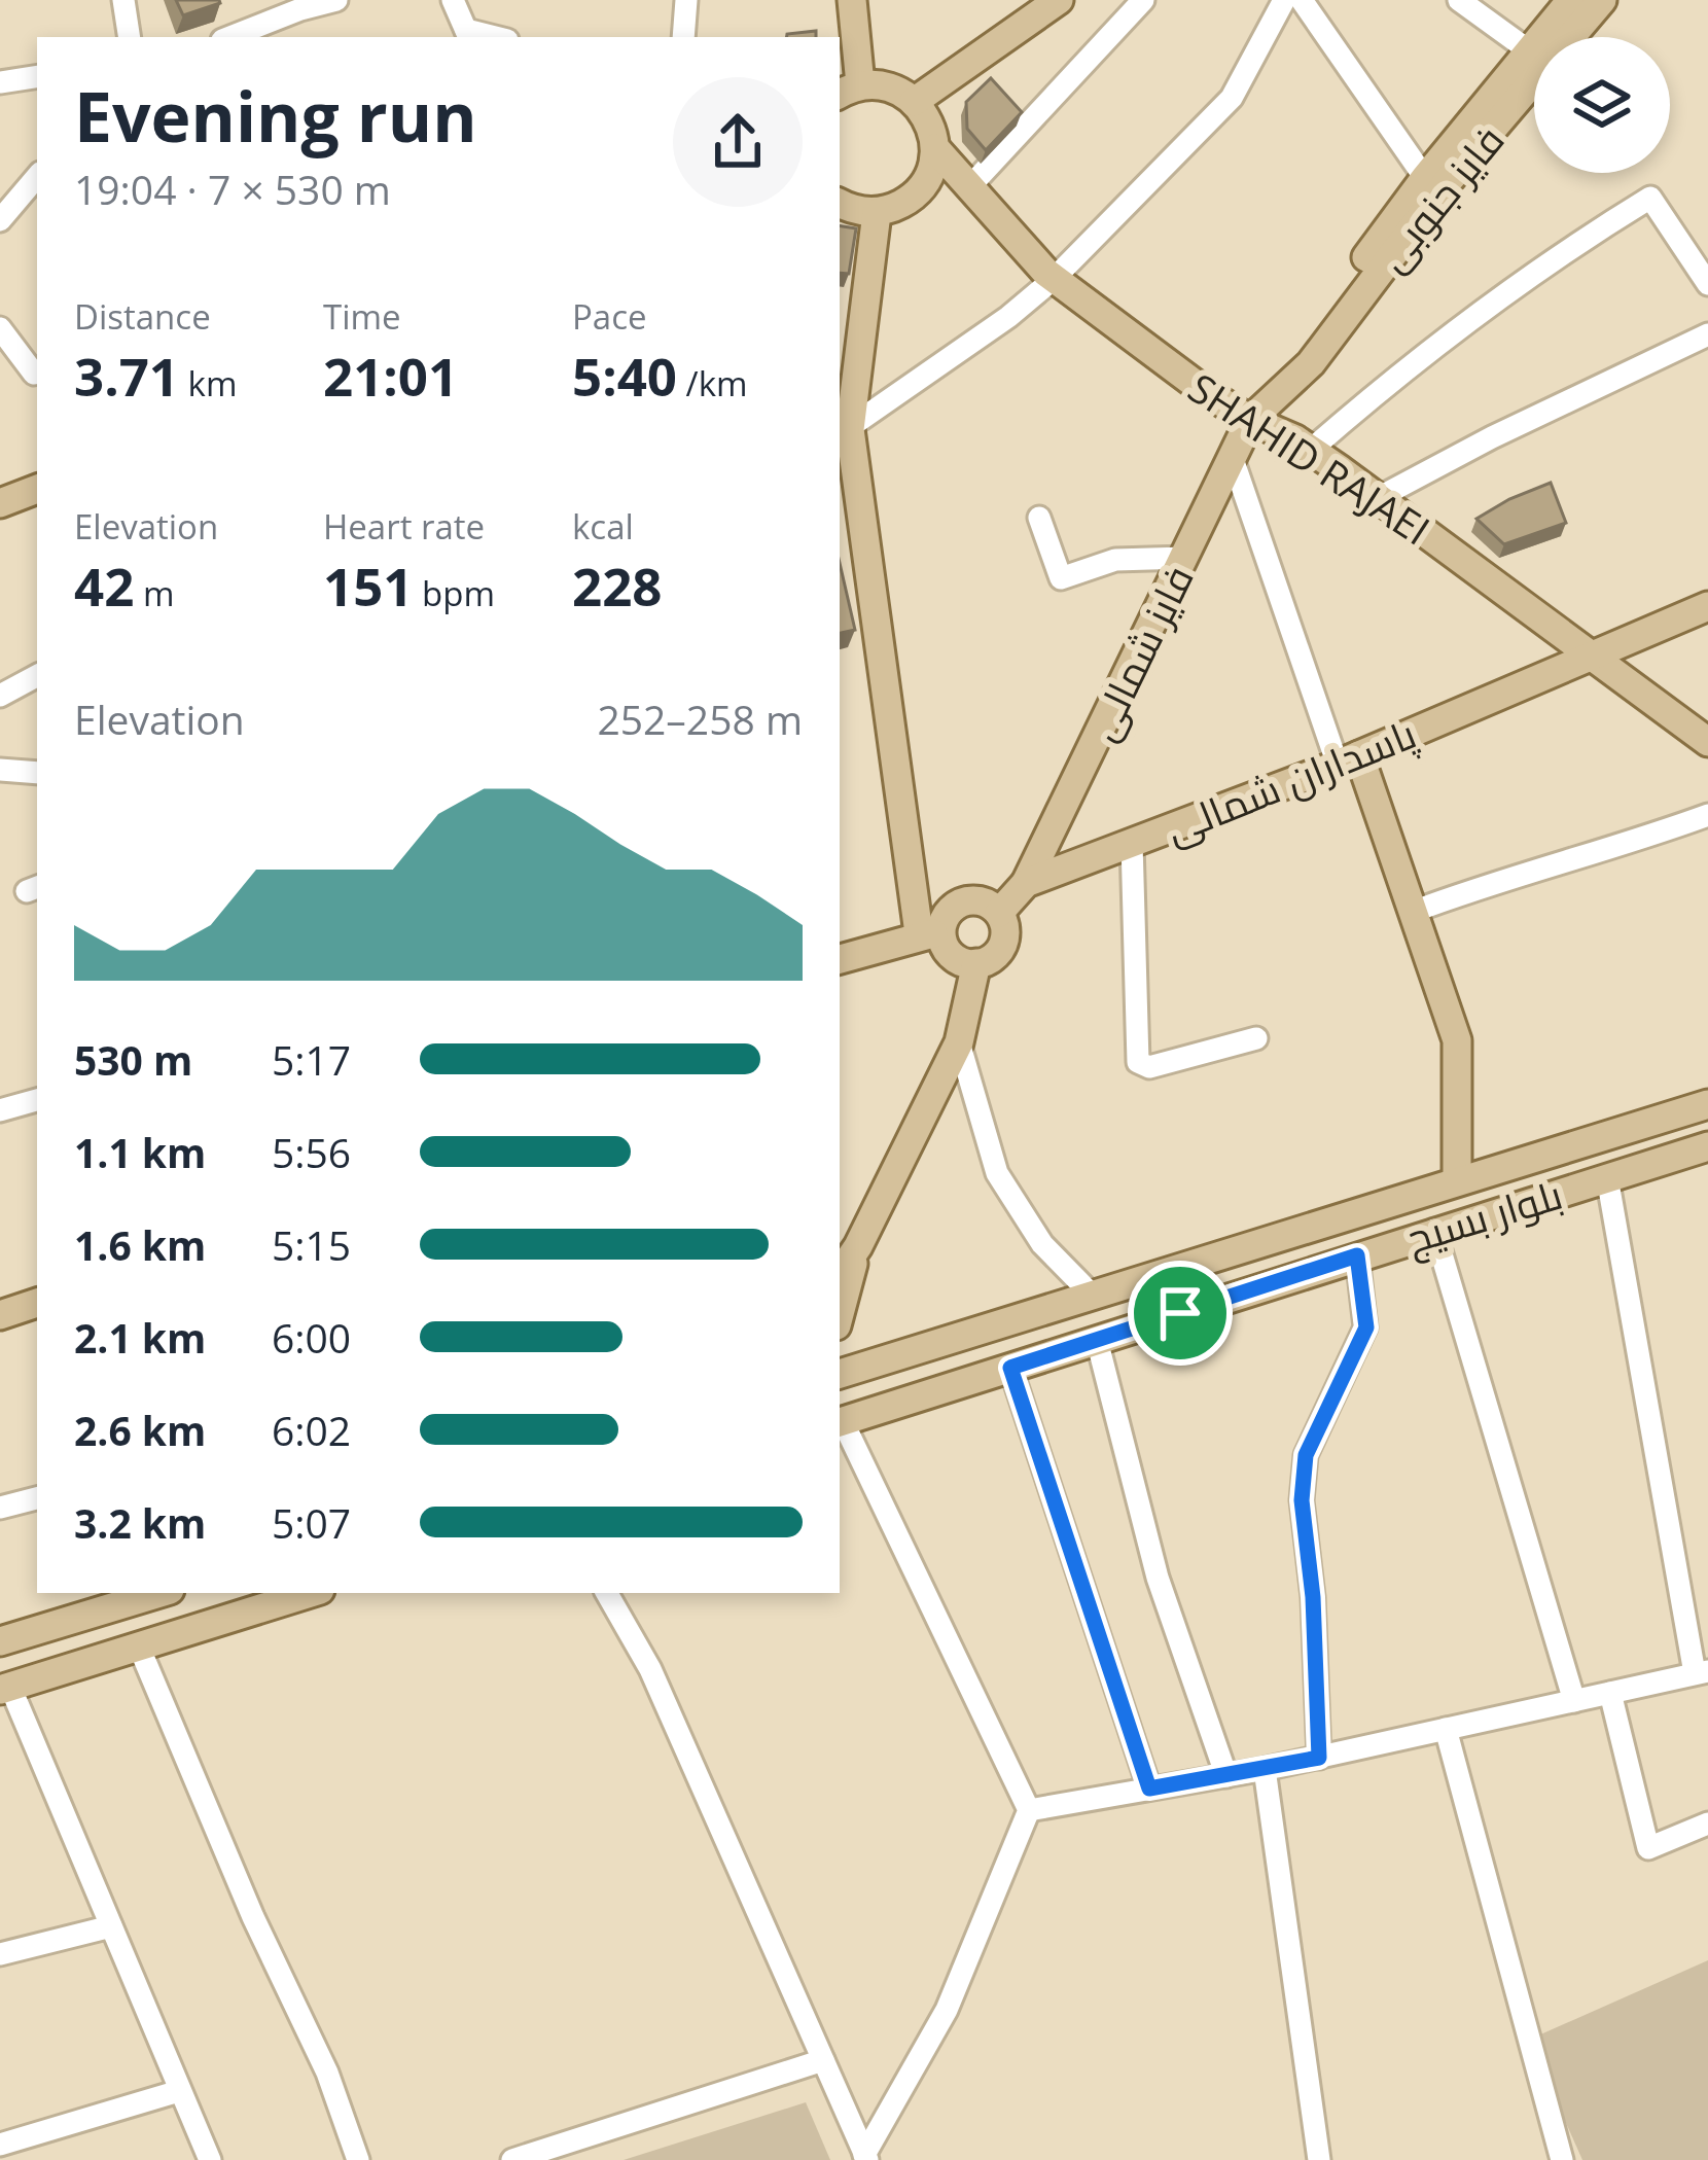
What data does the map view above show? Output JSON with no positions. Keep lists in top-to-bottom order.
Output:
{
  "streets": {
    "main road": [
      "فایز جنوبی",
      "SHAHID RAJAEI",
      "فایز شمالی",
      "پاسداران شمالی",
      "بلوار بسیج"
    ]
  },
  "crossings": [
    ["فایز جنوبی", "SHAHID RAJAEI"],
    ["فایز جنوبی", "فایز شمالی"],
    ["SHAHID RAJAEI", "فایز شمالی"],
    ["SHAHID RAJAEI", "پاسداران شمالی"],
    ["فایز شمالی", "پاسداران شمالی"]
  ],
  "page": {
    "heading": ["Evening run", "19:04 · 7 × 530 m"],
    "stats": [
      ["Distance", "3.71 km"],
      ["Time", "21:01"],
      ["Pace", "5:40 /km"],
      ["Elevation", "42 m"],
      ["Heart rate", "151 bpm"],
      ["kcal", "228"]
    ],
    "chart": ["Elevation", "252–258 m"],
    "list": [
      {
        "name": "530 m",
        "note": "5:17"
      },
      {
        "name": "1.1 km",
        "note": "5:56"
      },
      {
        "name": "1.6 km",
        "note": "5:15"
      },
      {
        "name": "2.1 km",
        "note": "6:00"
      },
      {
        "name": "2.6 km",
        "note": "6:02"
      },
      {
        "name": "3.2 km",
        "note": "5:07"
      }
    ]
  }
}
